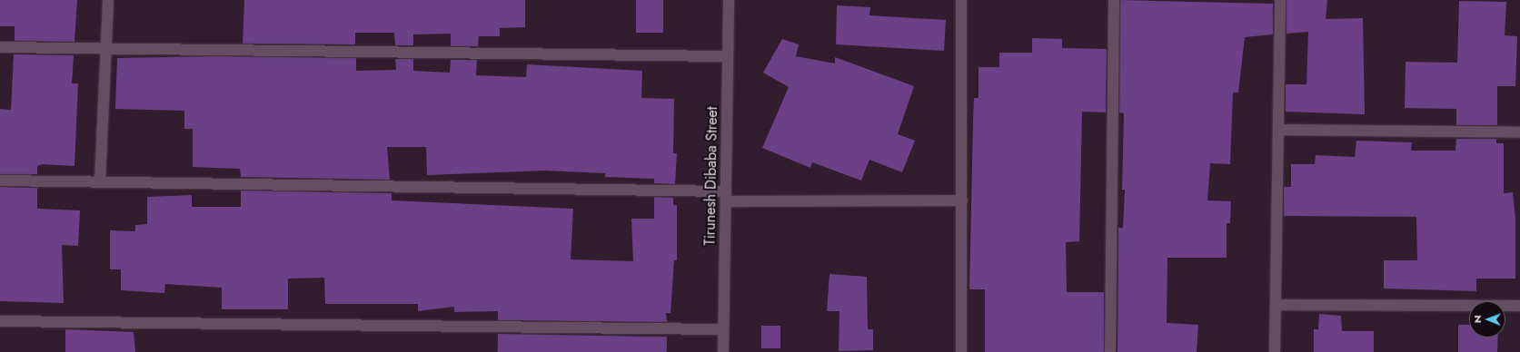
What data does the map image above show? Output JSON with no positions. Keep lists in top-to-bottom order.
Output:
{
  "streets": {
    "street": ["Tirunesh Dibaba Street"]
  },
  "north": "left"
}
